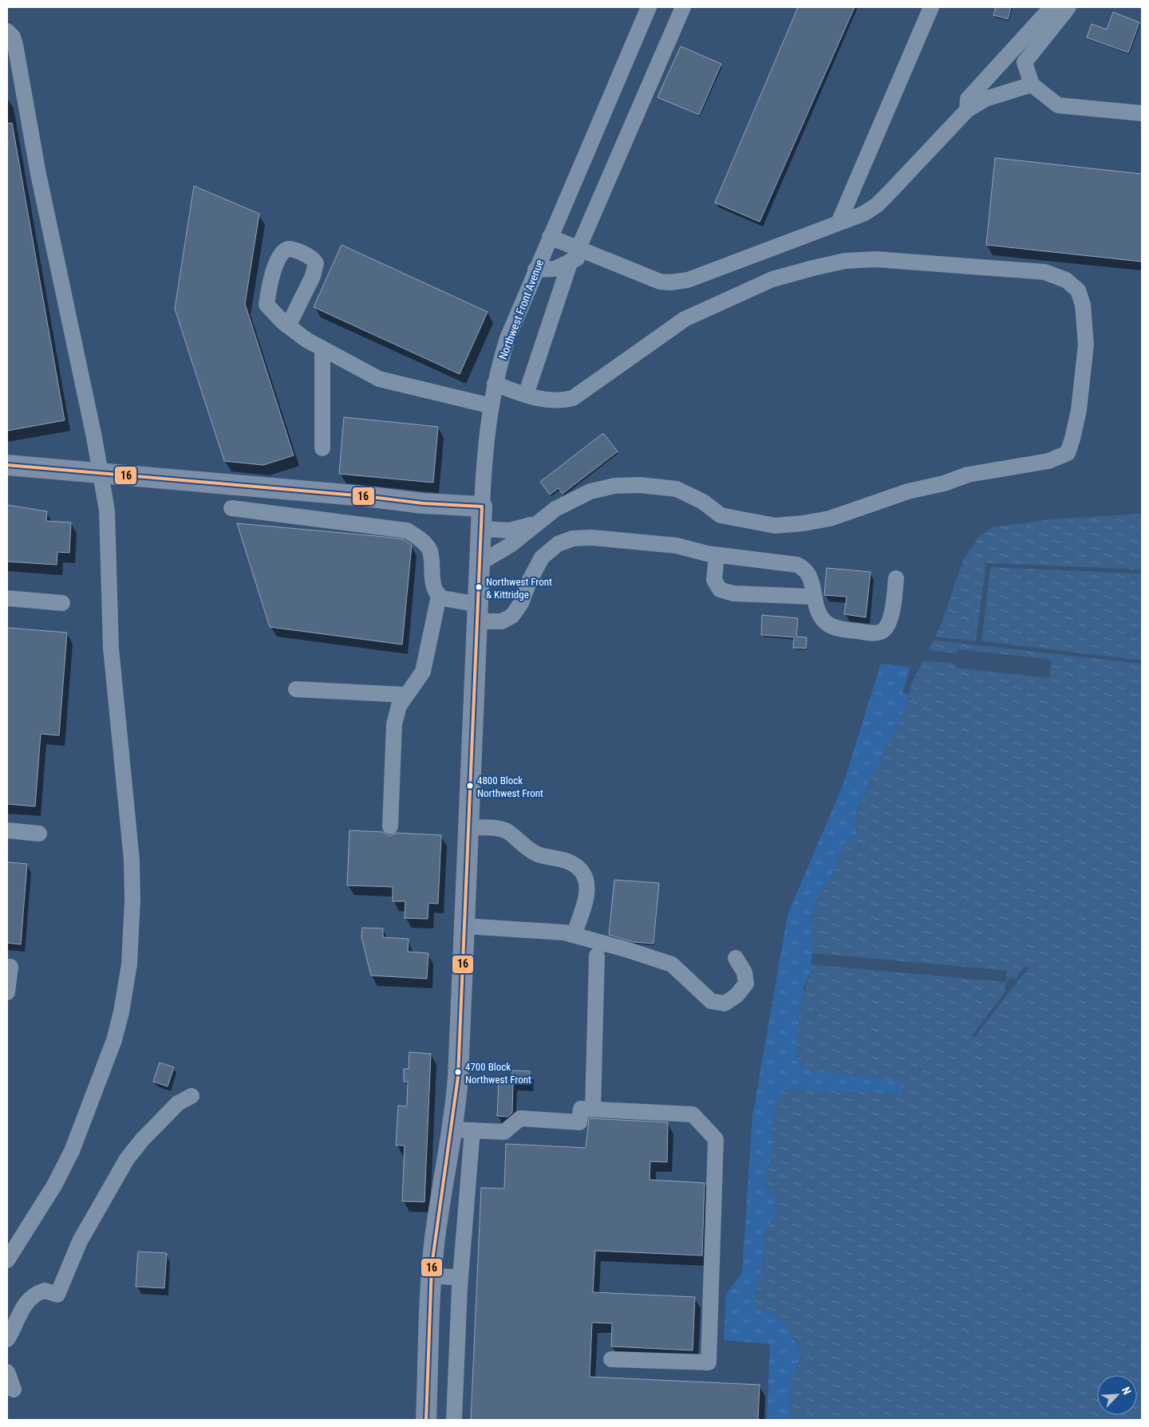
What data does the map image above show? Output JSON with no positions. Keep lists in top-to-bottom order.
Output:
{
  "streets": {
    "main road": ["Northwest Front Avenue"]
  },
  "places": ["Northwest Front & Kittridge", "4800 Block Northwest Front", "4700 Block Northwest Front"],
  "lines": ["transit line 16"],
  "north": "top right"
}
